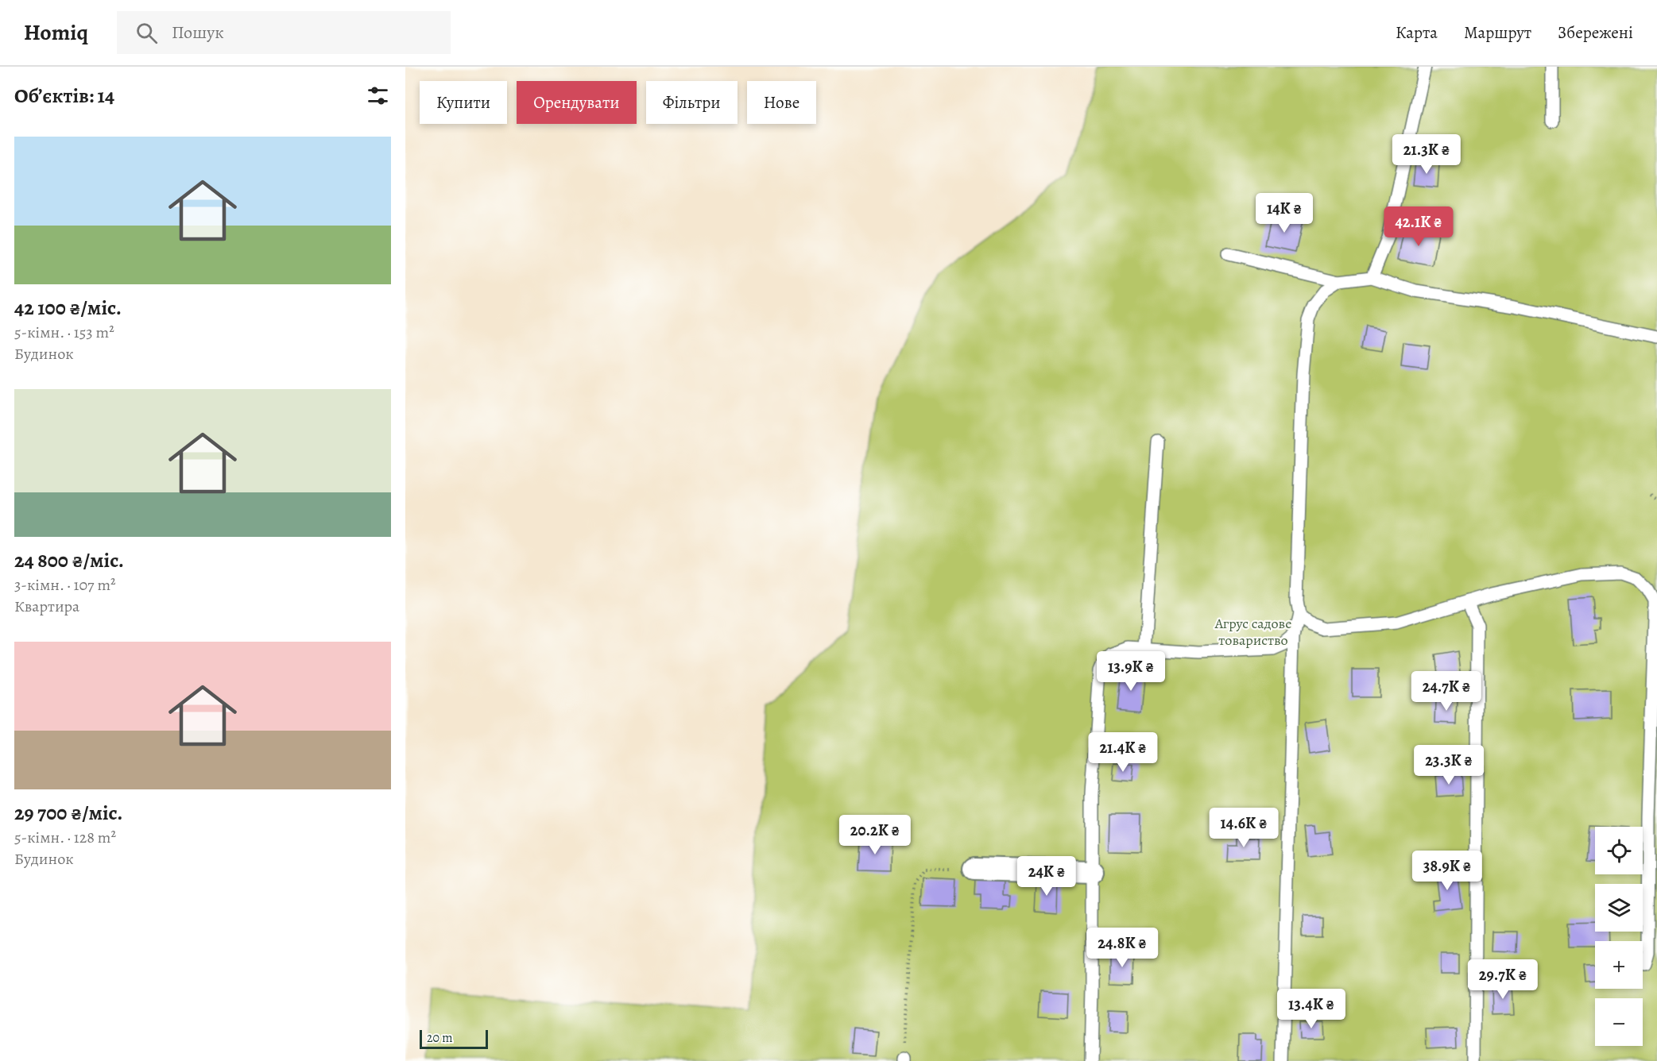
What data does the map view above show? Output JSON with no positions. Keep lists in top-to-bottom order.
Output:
{
  "parks": ["Агрус садове товариство"],
  "scale_bar": "20 m",
  "page": {
    "header": "Homiq",
    "search": "Пошук",
    "nav": ["Карта", "Маршрут", "Збережені"],
    "heading": "Об’єктів: 14",
    "chip": [
      "Купити",
      "Орендувати",
      "Фільтри",
      "Нове"
    ],
    "list": [
      {
        "name": "42 100 ₴/міс.",
        "note": "5-кімн. · 153 m² · Будинок"
      },
      {
        "name": "24 800 ₴/міс.",
        "note": "3-кімн. · 107 m² · Квартира"
      },
      {
        "name": "29 700 ₴/міс.",
        "note": "5-кімн. · 128 m² · Будинок"
      }
    ],
    "price": [
      "21.3K ₴",
      "14K ₴",
      "42.1K ₴",
      "13.9K ₴",
      "24.7K ₴",
      "21.4K ₴",
      "23.3K ₴",
      "14.6K ₴",
      "20.2K ₴",
      "38.9K ₴",
      "24K ₴",
      "24.8K ₴",
      "29.7K ₴",
      "13.4K ₴"
    ],
    "map_buttons": ["+", "−"],
    "scale": "20 m"
  }
}
